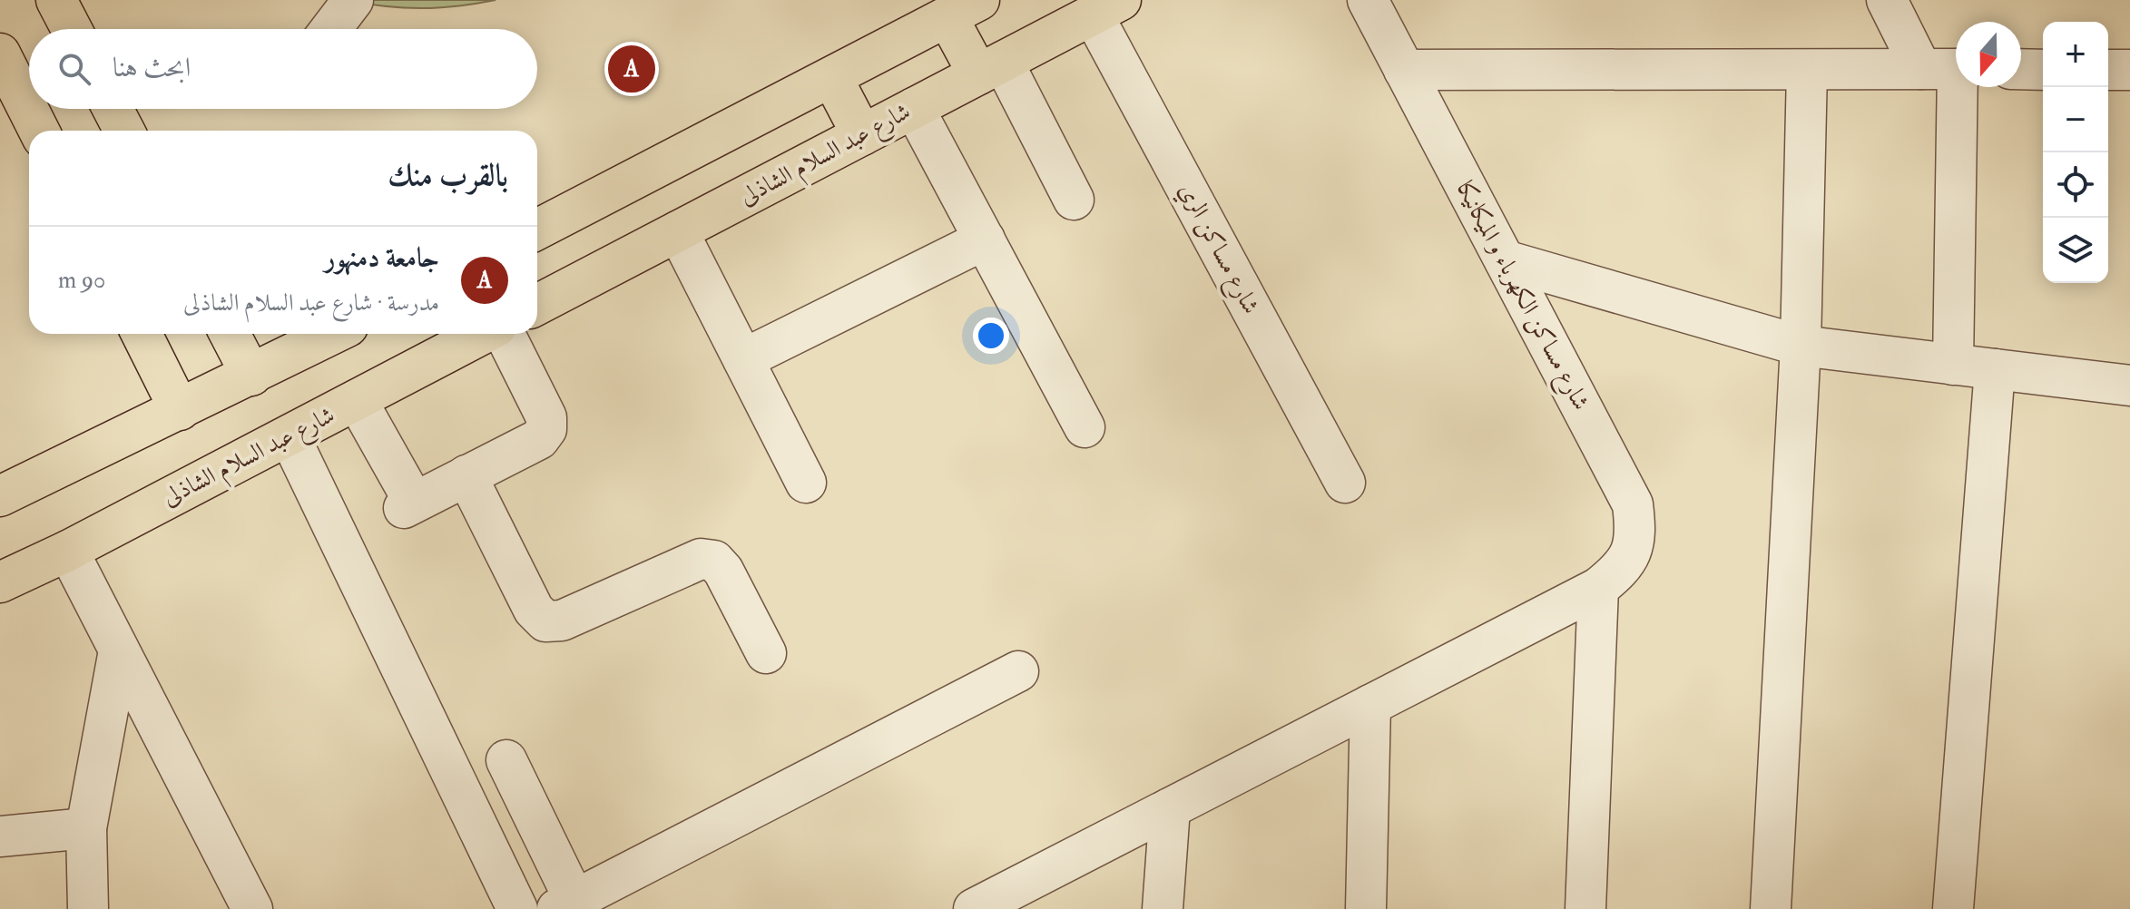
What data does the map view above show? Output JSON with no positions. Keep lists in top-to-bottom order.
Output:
{
  "streets": {
    "main road": ["شارع عبد السلام الشاذلى"],
    "street": ["شارع مساكن الري", "شارع مساكن الكهرباء و الميكانيكا"]
  },
  "crossings": [
    ["شارع عبد السلام الشاذلى", "شارع مساكن الري"]
  ],
  "north": "bottom",
  "page": {
    "map_buttons": ["+", "−"],
    "search": "ابحث هنا",
    "pins": "A",
    "heading": "بالقرب منك",
    "list": [
      {
        "mark": "A",
        "name": "جامعة دمنهور",
        "note": "مدرسة · شارع عبد السلام الشاذلى",
        "value": "90 m"
      }
    ]
  }
}
